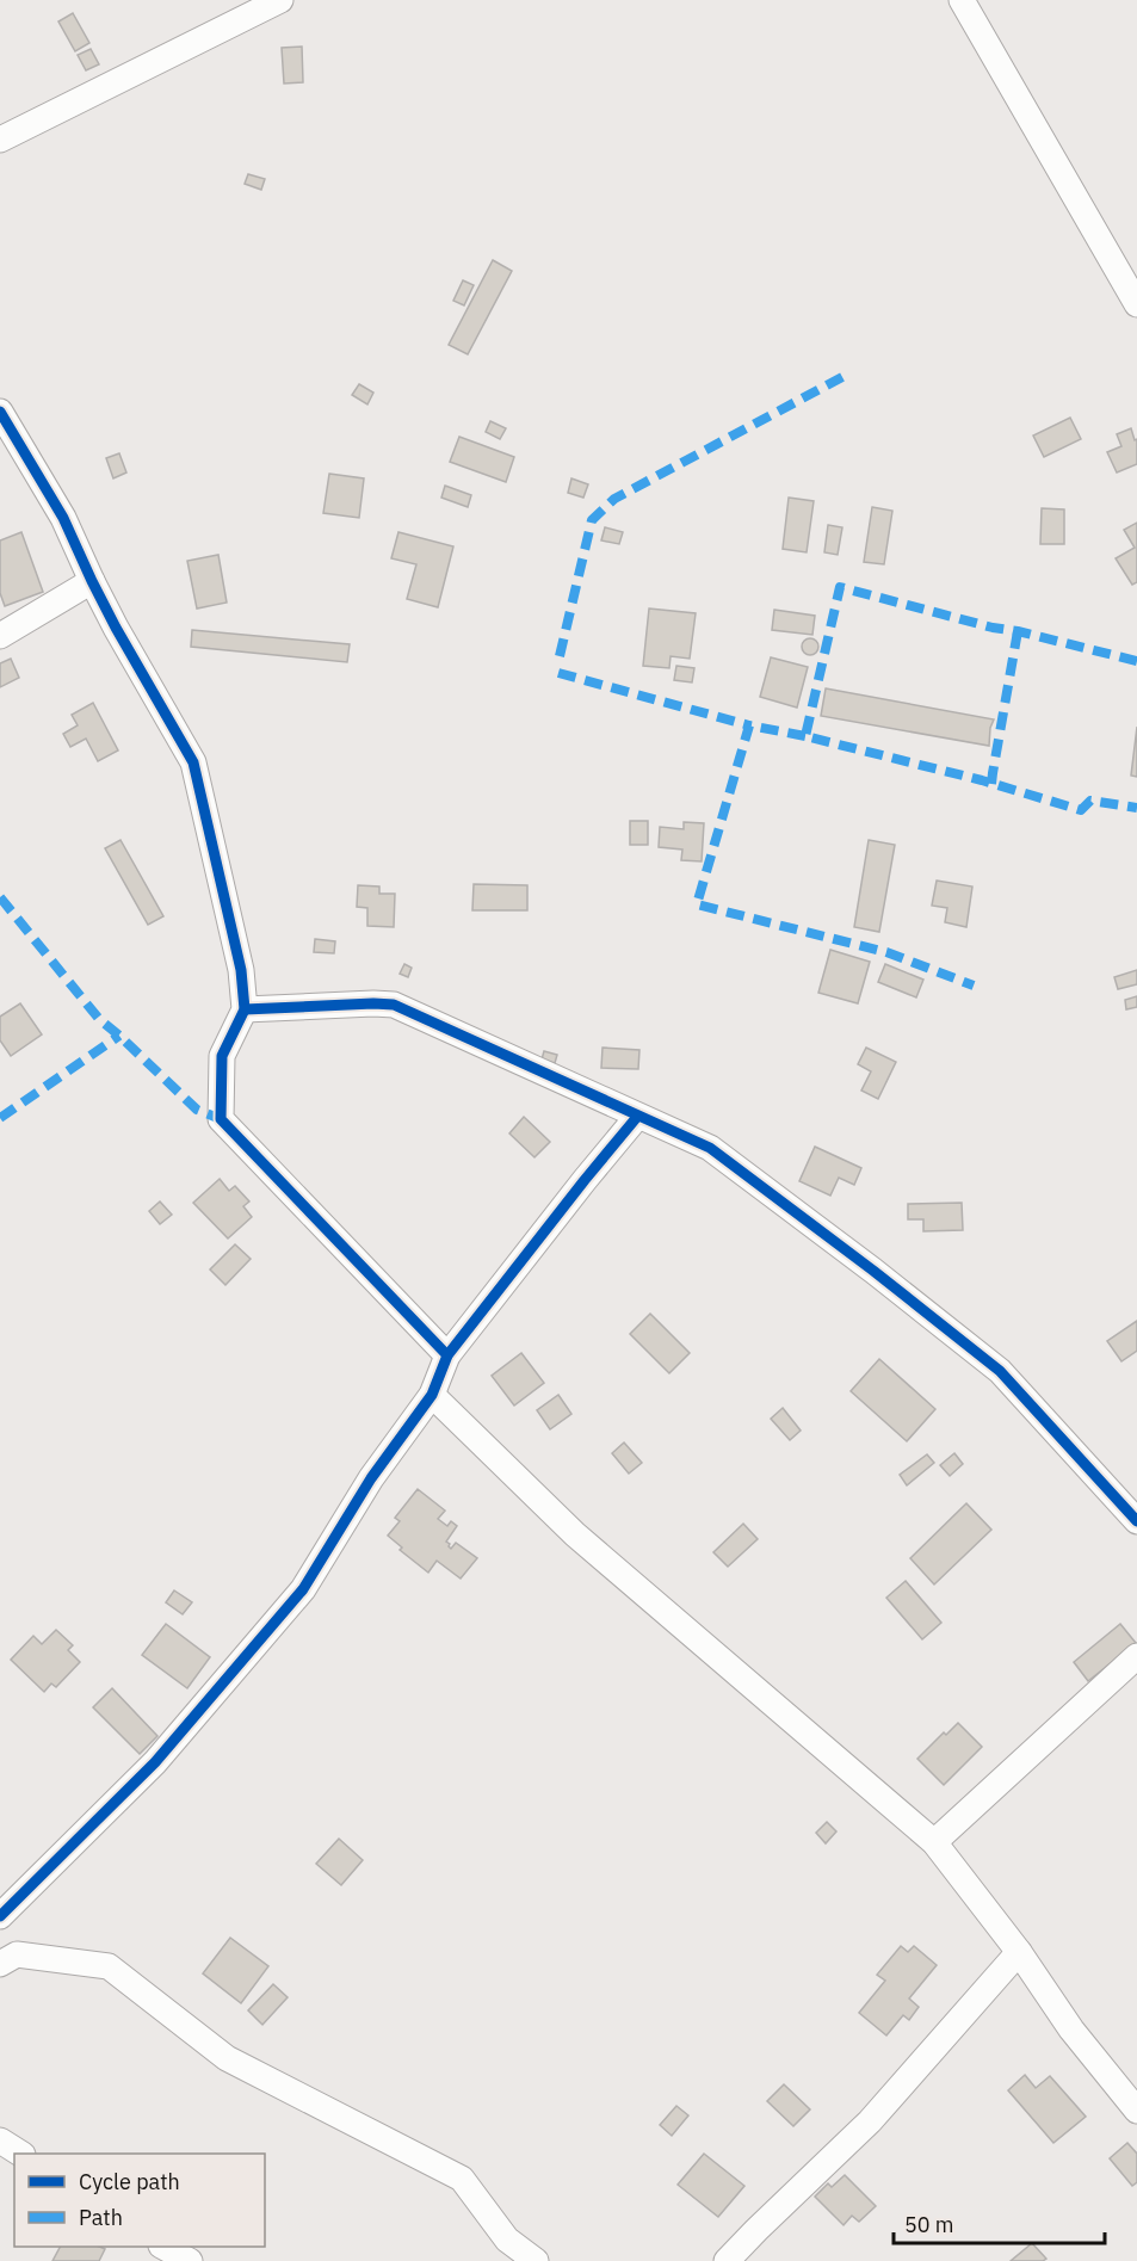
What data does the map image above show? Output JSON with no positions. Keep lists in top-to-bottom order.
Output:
{
  "legend": ["Cycle path", "Path"],
  "scale_bar": "50 m"
}
